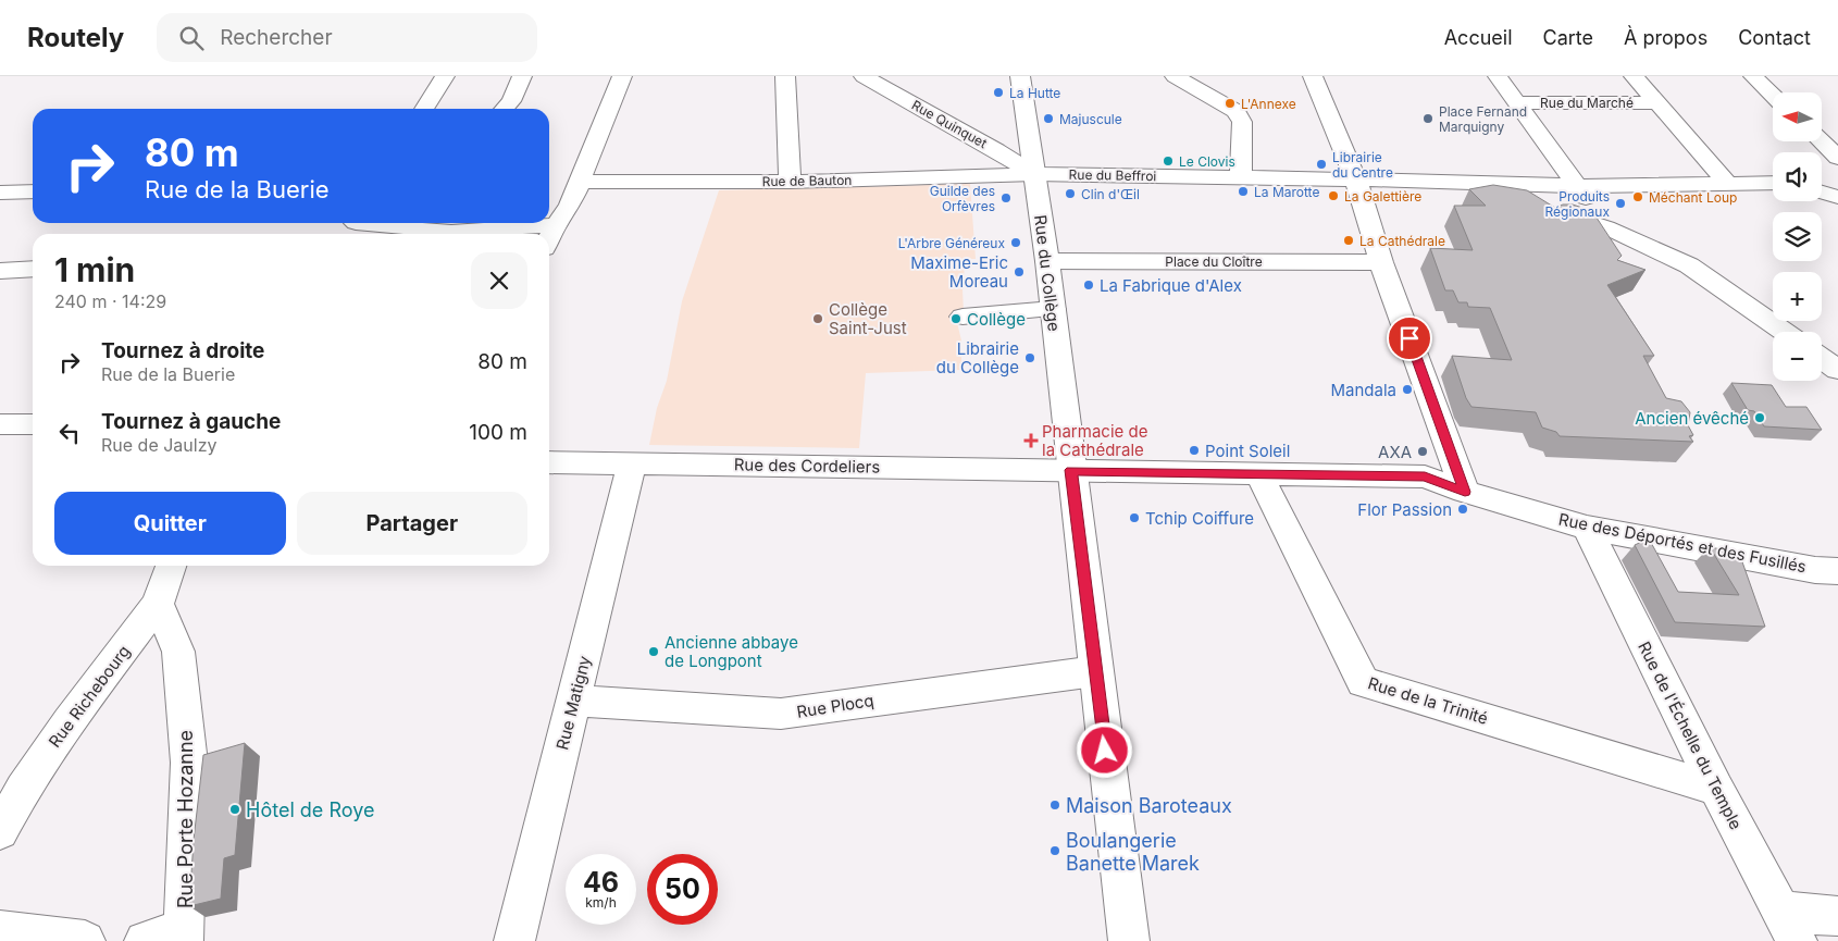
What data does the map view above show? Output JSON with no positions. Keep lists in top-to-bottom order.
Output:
{
  "streets": {
    "street": [
      "Rue du Marché",
      "Rue Quinquet",
      "Rue du Beffroi",
      "Rue de Bauton",
      "Place du Cloître",
      "Rue du Collège",
      "Rue des Cordeliers",
      "Rue des Déportés et des Fusillés",
      "Rue Richebourg",
      "Rue de la Trinité",
      "Rue Matigny",
      "Rue Plocq",
      "Rue de l'Échelle du Temple",
      "Rue Porte Hozanne"
    ]
  },
  "crossings": [
    ["Rue Quinquet", "Rue du Beffroi"],
    ["Rue Quinquet", "Rue de Bauton"],
    ["Rue Quinquet", "Rue du Collège"],
    ["Rue du Beffroi", "Rue de Bauton"],
    ["Rue du Beffroi", "Rue du Collège"],
    ["Rue de Bauton", "Rue du Collège"],
    ["Place du Cloître", "Rue du Collège"],
    ["Rue du Collège", "Rue des Cordeliers"],
    ["Rue du Collège", "Rue Plocq"],
    ["Rue des Cordeliers", "Rue des Déportés et des Fusillés"],
    ["Rue des Cordeliers", "Rue de la Trinité"],
    ["Rue des Cordeliers", "Rue Matigny"],
    ["Rue des Déportés et des Fusillés", "Rue de la Trinité"],
    ["Rue des Déportés et des Fusillés", "Rue de l'Échelle du Temple"],
    ["Rue Richebourg", "Rue Porte Hozanne"],
    ["Rue de la Trinité", "Rue de l'Échelle du Temple"],
    ["Rue Matigny", "Rue Plocq"]
  ],
  "places": {
    "other": [
      "La Hutte",
      "L'Annexe",
      "Majuscule",
      "Place Fernand Marquigny",
      "Le Clovis",
      "Librairie du Centre",
      "La Marotte",
      "Clin d'Œil",
      "La Galettière",
      "Méchant Loup",
      "Guilde des Orfèvres",
      "Produits Régionaux",
      "La Cathédrale",
      "L'Arbre Généreux",
      "Maxime-Eric Moreau",
      "La Fabrique d'Alex",
      "Collège Saint-Just",
      "Collège",
      "Librairie du Collège",
      "Mandala",
      "Ancien évêché",
      "Point Soleil",
      "AXA",
      "Flor Passion",
      "Tchip Coiffure",
      "Ancienne abbaye de Longpont",
      "Maison Baroteaux",
      "Hôtel de Roye",
      "Boulangerie Banette Marek"
    ],
    "health": ["Pharmacie de la Cathédrale"]
  },
  "north": "left",
  "page": {
    "header": "Routely",
    "search": "Rechercher",
    "nav": [
      "Accueil",
      "Carte",
      "À propos",
      "Contact"
    ],
    "map_buttons": ["+", "−"],
    "turn": ["80 m", "Rue de la Buerie"],
    "heading": ["1 min", "240 m · 14:29"],
    "list": [
      {
        "name": "Tournez à droite",
        "note": "Rue de la Buerie",
        "value": "80 m"
      },
      {
        "name": "Tournez à gauche",
        "note": "Rue de Jaulzy",
        "value": "100 m"
      }
    ],
    "buttons": ["Quitter", "Partager"],
    "speed": "46 km/h",
    "limit": "50"
  }
}
